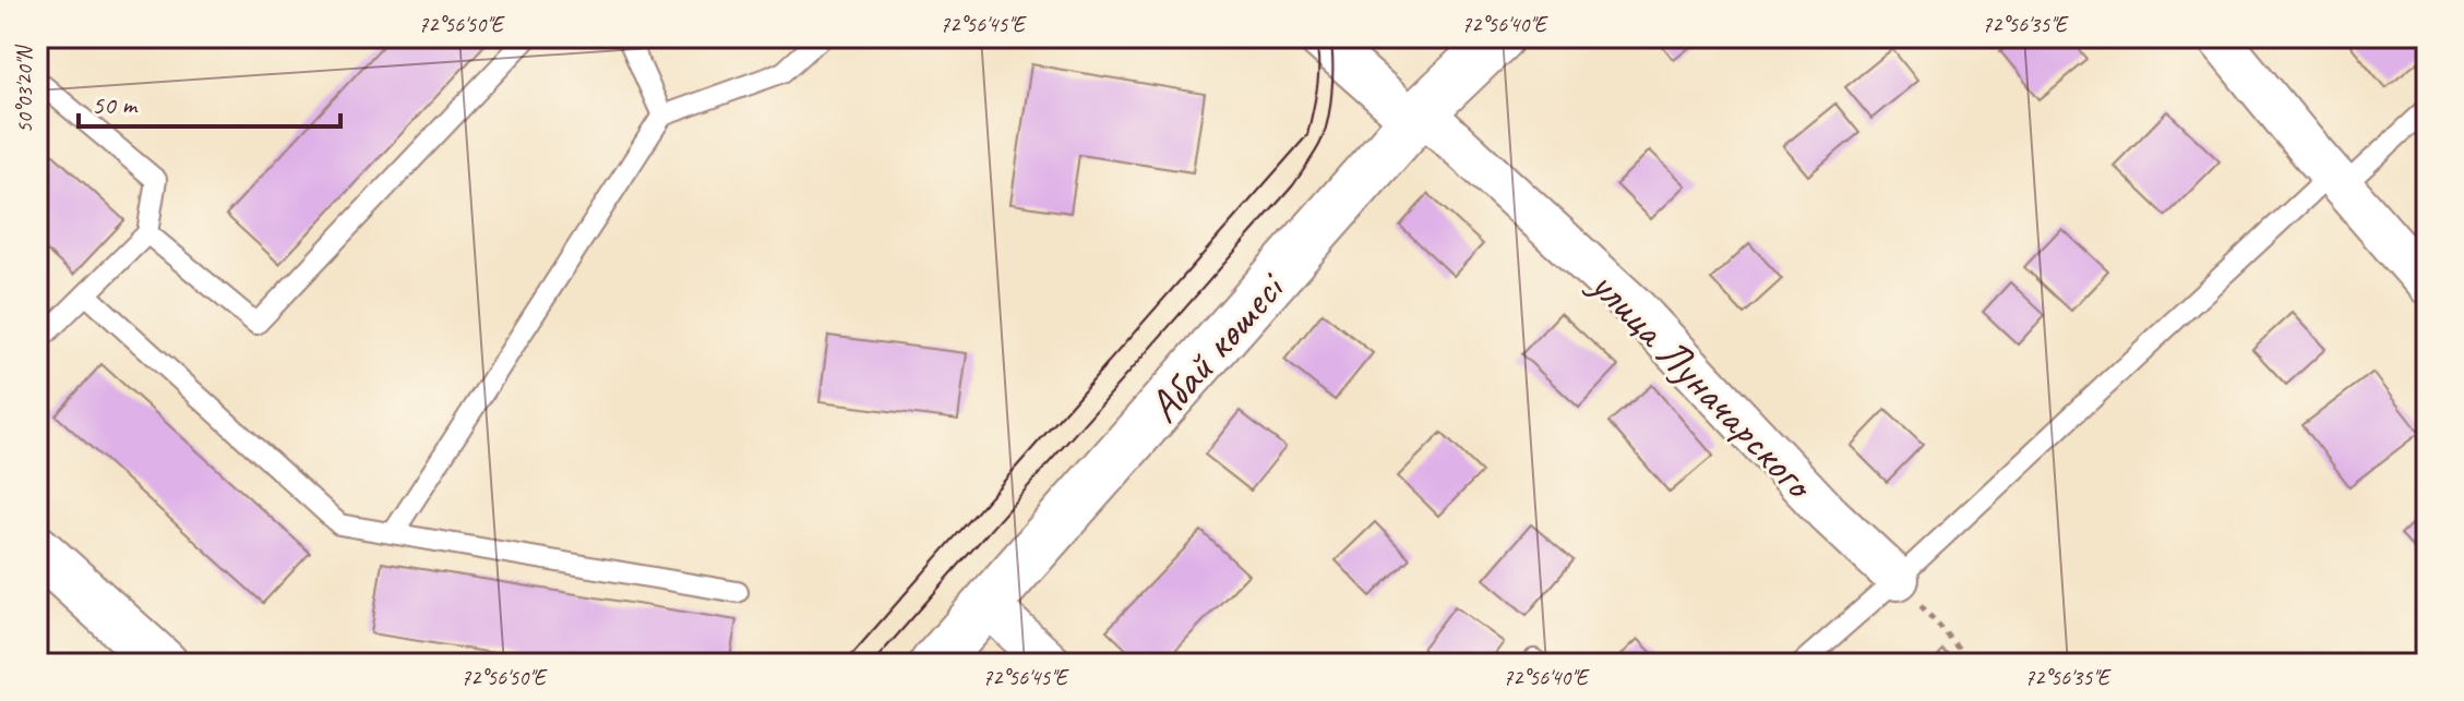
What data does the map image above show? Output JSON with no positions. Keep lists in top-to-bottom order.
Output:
{
  "streets": {
    "street": ["Абай көшесі", "улица Луначарского"]
  },
  "crossings": [
    ["Абай көшесі", "улица Луначарского"]
  ],
  "scale_bar": "50 m",
  "coordinates": [
    "72°56'50\"E",
    "72°56'45\"E",
    "72°56'40\"E",
    "72°56'35\"E",
    "50°03'20\"N"
  ]
}
